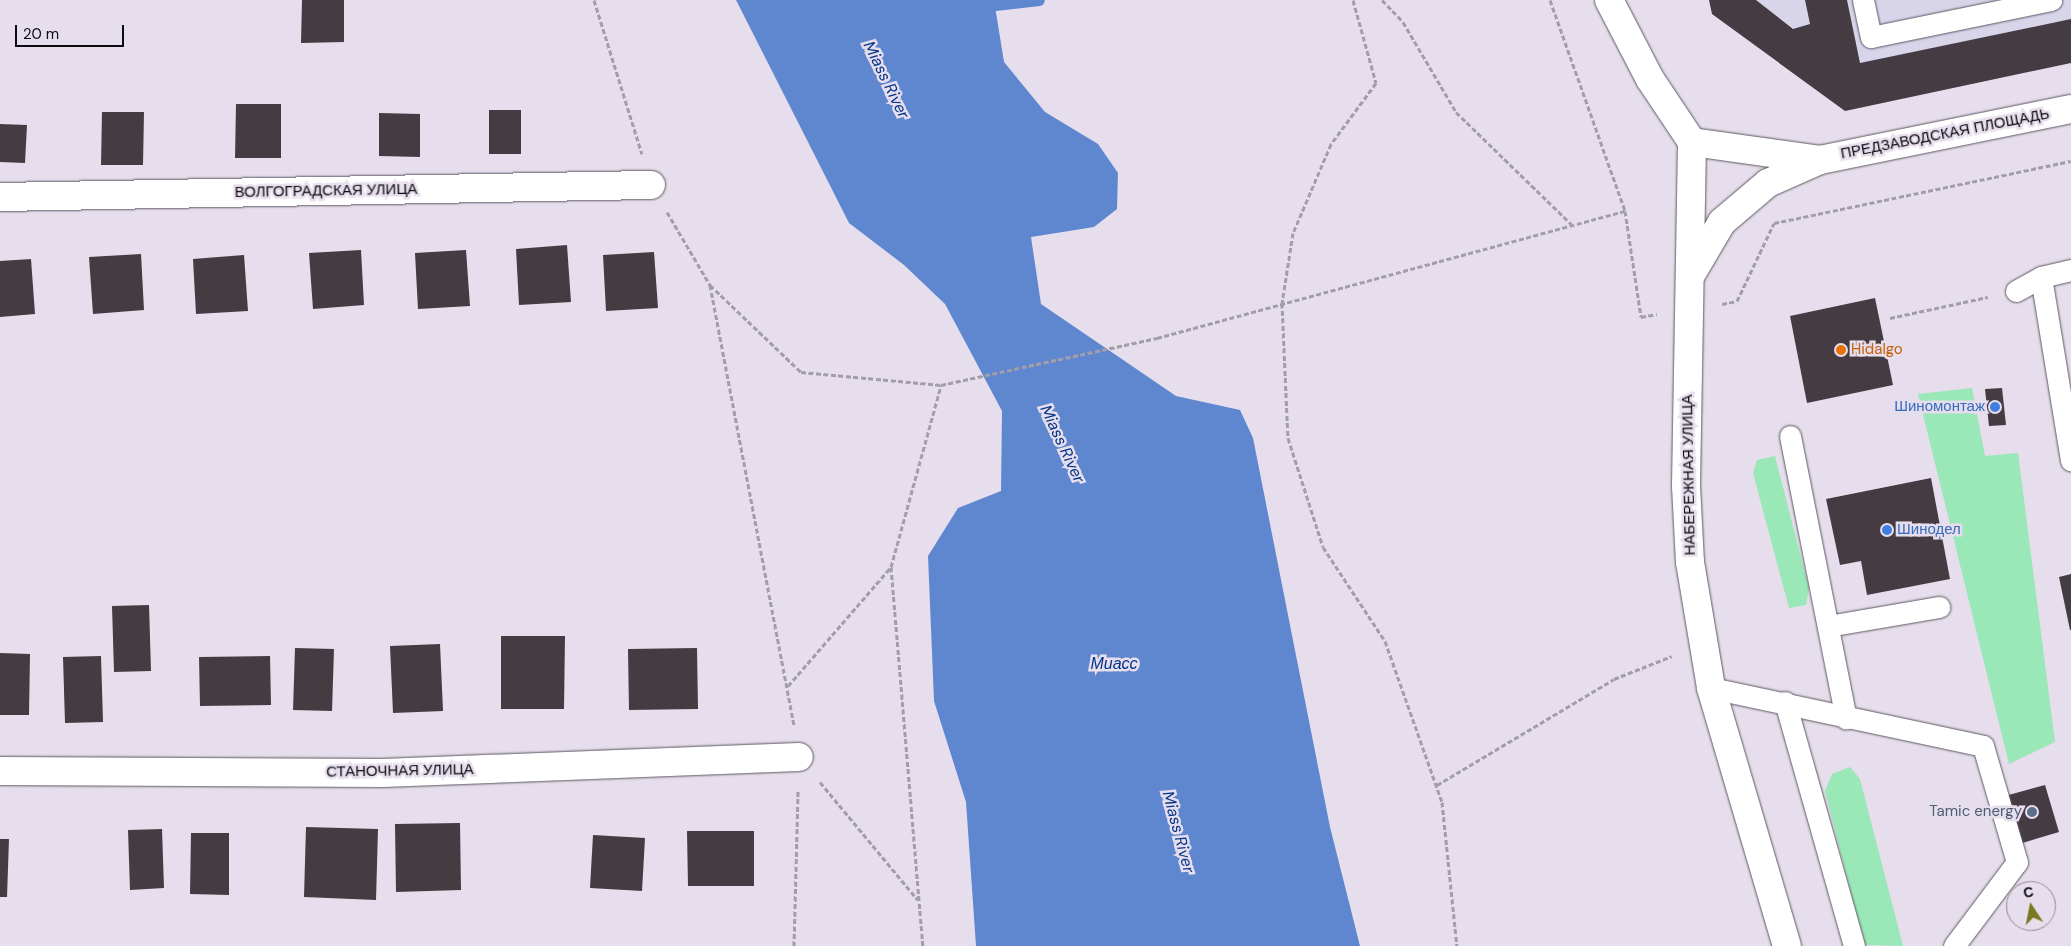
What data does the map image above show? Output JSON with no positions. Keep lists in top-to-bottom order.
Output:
{
  "streets": {
    "street": [
      "ПРЕДЗАВОДСКАЯ ПЛОЩАДЬ",
      "ВОЛГОГРАДСКАЯ УЛИЦА",
      "НАБЕРЕЖНАЯ УЛИЦА",
      "СТАНОЧНАЯ УЛИЦА"
    ]
  },
  "water": ["Miass River", "Миасс"],
  "places": [
    "Hidalgo",
    "Шиномонтаж",
    "Шинодел",
    "Tamic energy"
  ],
  "scale_bar": "20 m",
  "north": "top"
}
